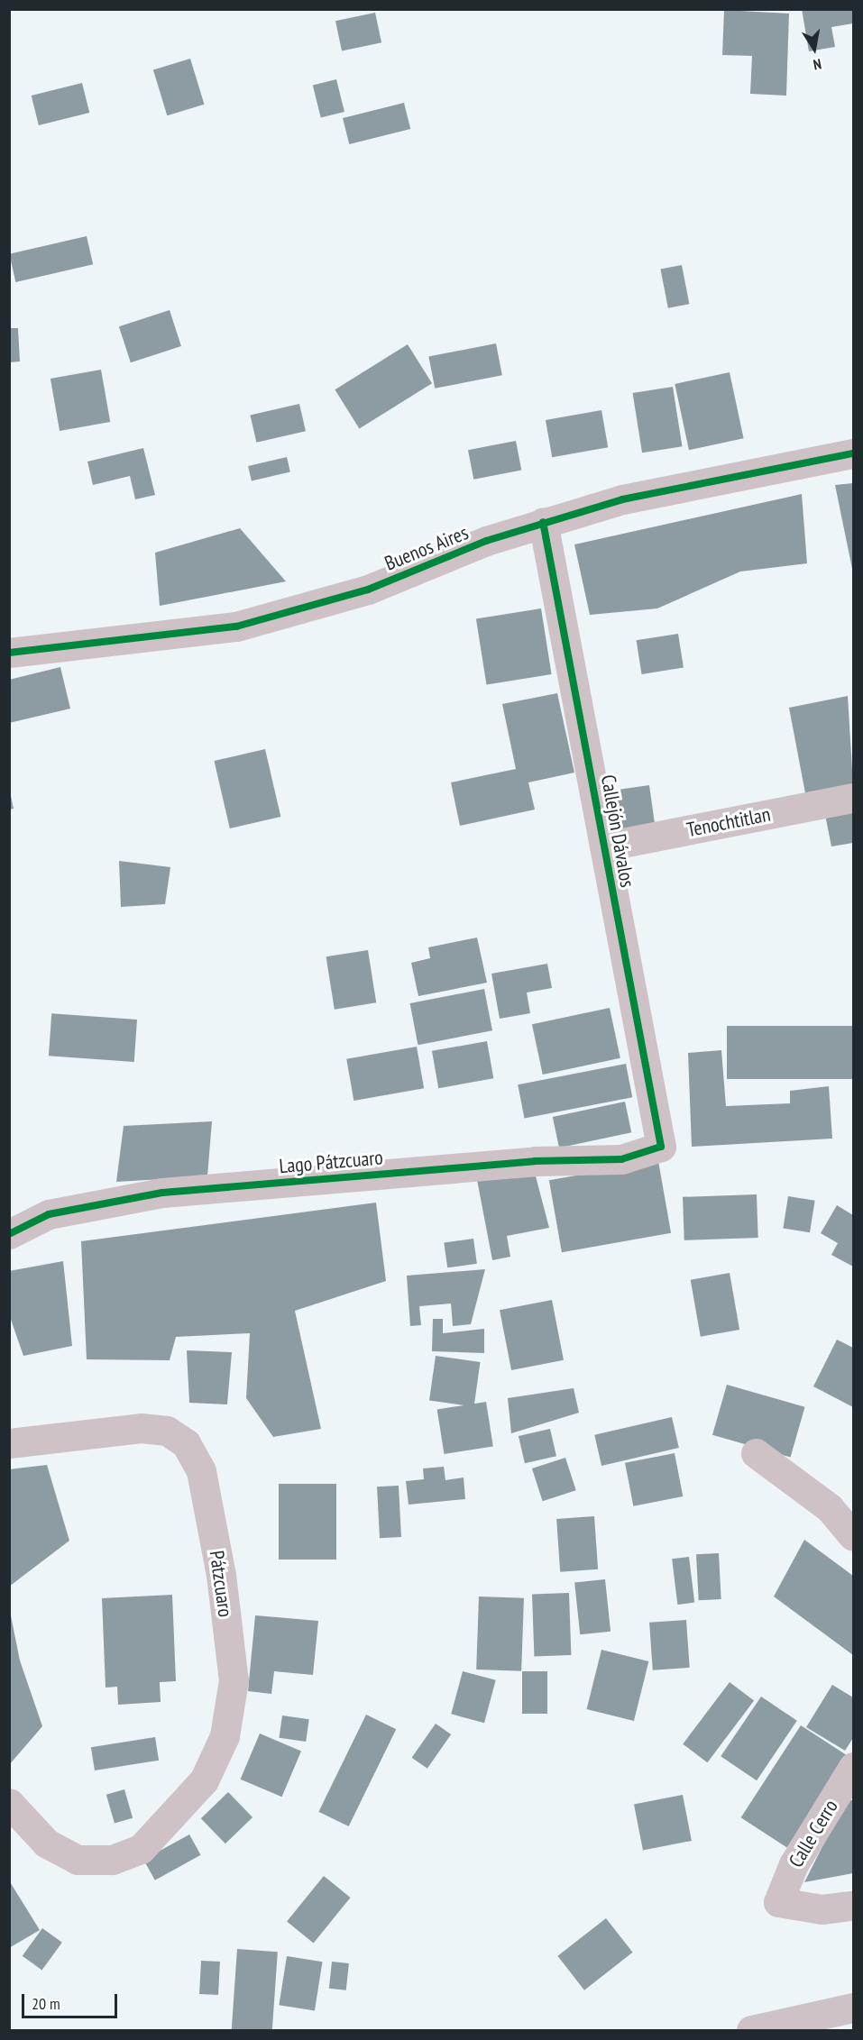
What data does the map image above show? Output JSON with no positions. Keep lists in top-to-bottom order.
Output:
{
  "streets": {
    "street": [
      "Buenos Aires",
      "Tenochtitlan",
      "Callejón Dávalos",
      "Lago Pátzcuaro",
      "Pátzcuaro",
      "Calle Cerro"
    ]
  },
  "crossings": [
    ["Buenos Aires", "Callejón Dávalos"],
    ["Tenochtitlan", "Callejón Dávalos"],
    ["Callejón Dávalos", "Lago Pátzcuaro"]
  ],
  "scale_bar": "20 m",
  "north": "bottom"
}
